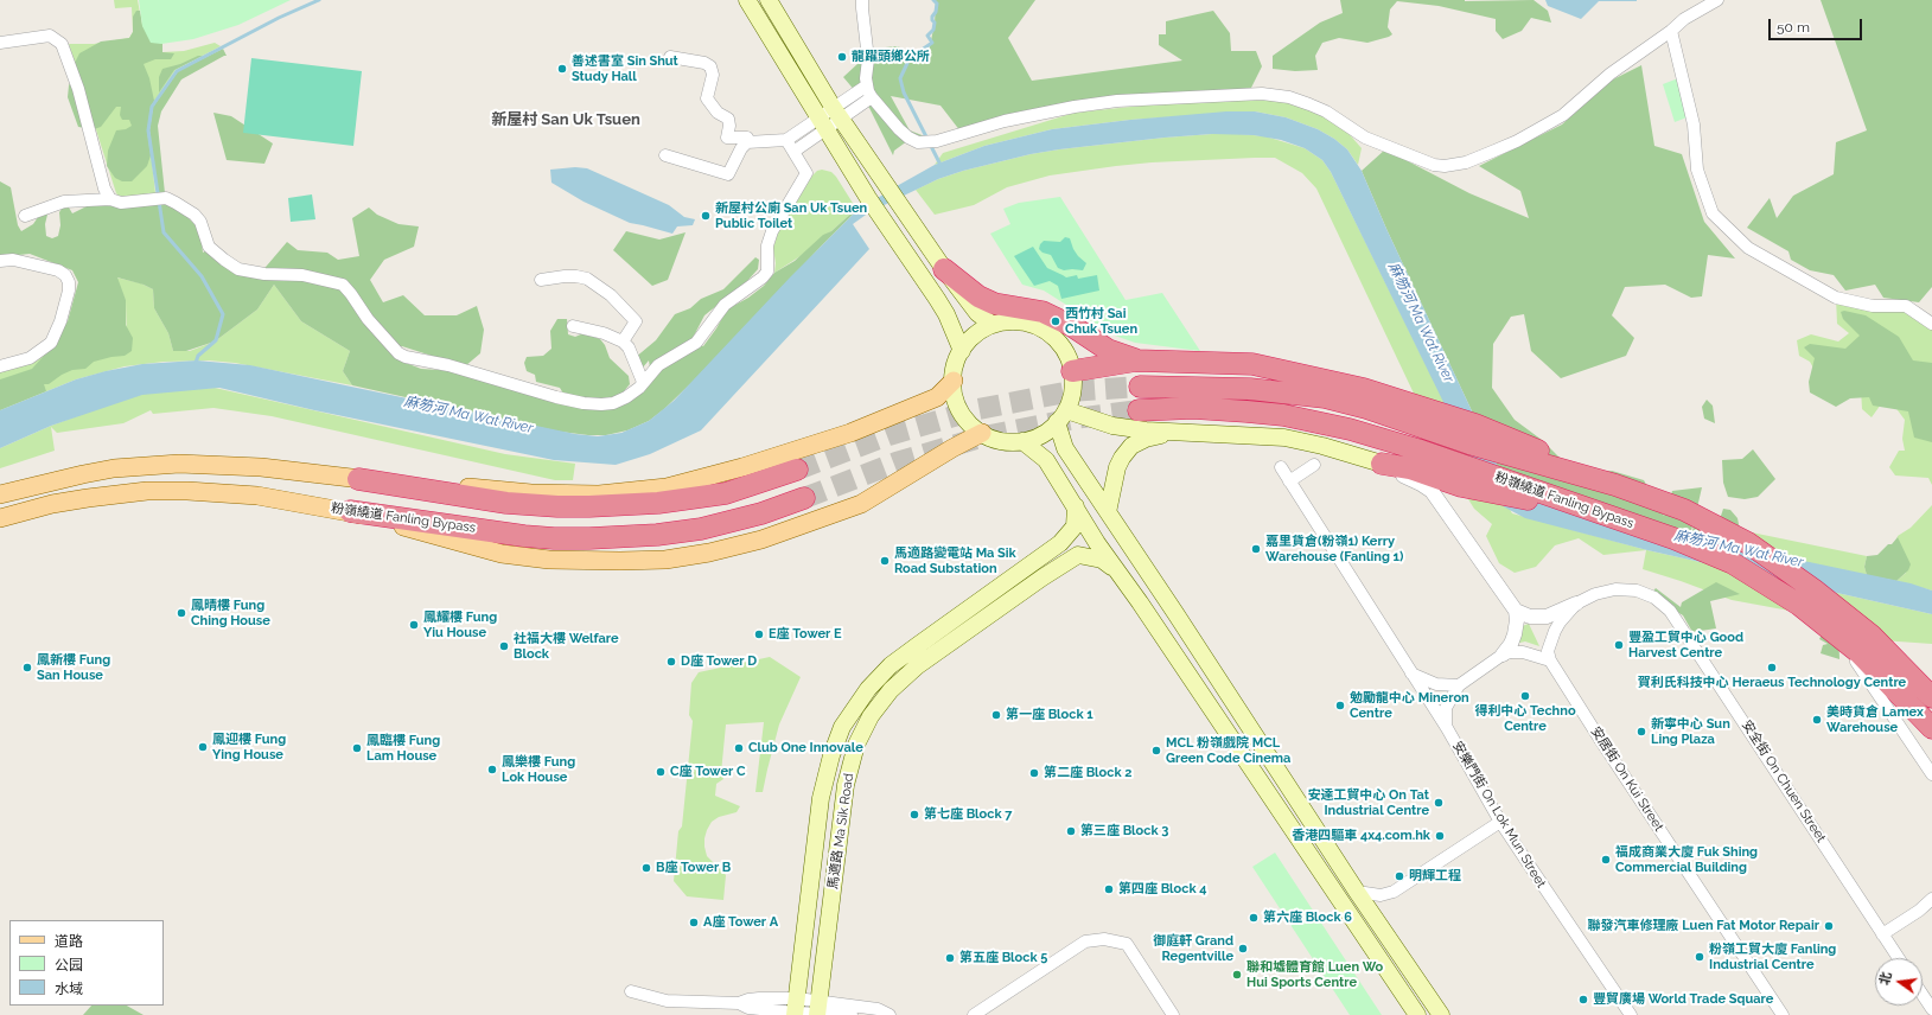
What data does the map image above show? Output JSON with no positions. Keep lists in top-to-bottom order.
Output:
{
  "streets": {
    "highway": ["粉嶺繞道 Fanling Bypass"],
    "main road": ["馬適路 Ma Sik Road"],
    "street": ["安居街 On Kui Street", "安全街 On Chuen Street", "安樂門街 On Lok Mun Street"]
  },
  "crossings": [
    ["安居街 On Kui Street", "安全街 On Chuen Street"]
  ],
  "districts": ["新屋村 San Uk Tsuen"],
  "water": ["麻笏河 Ma Wat River"],
  "places": [
    "龍躍頭鄉公所",
    "善述書室 Sin Shut Study Hall",
    "新屋村公廁 San Uk Tsuen Public Toilet",
    "西竹村 Sai Chuk Tsuen",
    "嘉里貨倉(粉嶺1) Kerry Warehouse (Fanling 1)",
    "馬適路變電站 Ma Sik Road Substation",
    "鳳晴樓 Fung Ching House",
    "鳳耀樓 Fung Yiu House",
    "E座 Tower E",
    "豐盈工貿中心 Good Harvest Centre",
    "社福大樓 Welfare Block",
    "D座 Tower D",
    "鳳新樓 Fung San House",
    "賀利氏科技中心 Heraeus Technology Centre",
    "得利中心 Techno Centre",
    "勉勵龍中心 Mineron Centre",
    "第一座 Block 1",
    "美時貨倉 Lamex Warehouse",
    "新寧中心 Sun Ling Plaza",
    "鳳迎樓 Fung Ying House",
    "鳳臨樓 Fung Lam House",
    "Club One Innovale",
    "MCL 粉嶺戲院 MCL Green Code Cinema",
    "鳳樂樓 Fung Lok House",
    "C座 Tower C",
    "第二座 Block 2",
    "安達工貿中心 On Tat Industrial Centre",
    "第七座 Block 7",
    "第三座 Block 3",
    "香港四驅車 4x4.com.hk",
    "福成商業大廈 Fuk Shing Commercial Building",
    "B座 Tower B",
    "明輝工程",
    "第四座 Block 4",
    "第六座 Block 6",
    "A座 Tower A",
    "聯發汽車修理廠 Luen Fat Motor Repair",
    "御庭軒 Grand Regentville",
    "粉嶺工貿大廈 Fanling Industrial Centre",
    "第五座 Block 5",
    "聯和墟體育館 Luen Wo Hui Sports Centre",
    "豐貿廣場 World Trade Square"
  ],
  "legend": ["道路", "公园", "水域"],
  "scale_bar": "50 m",
  "north": "left"
}
